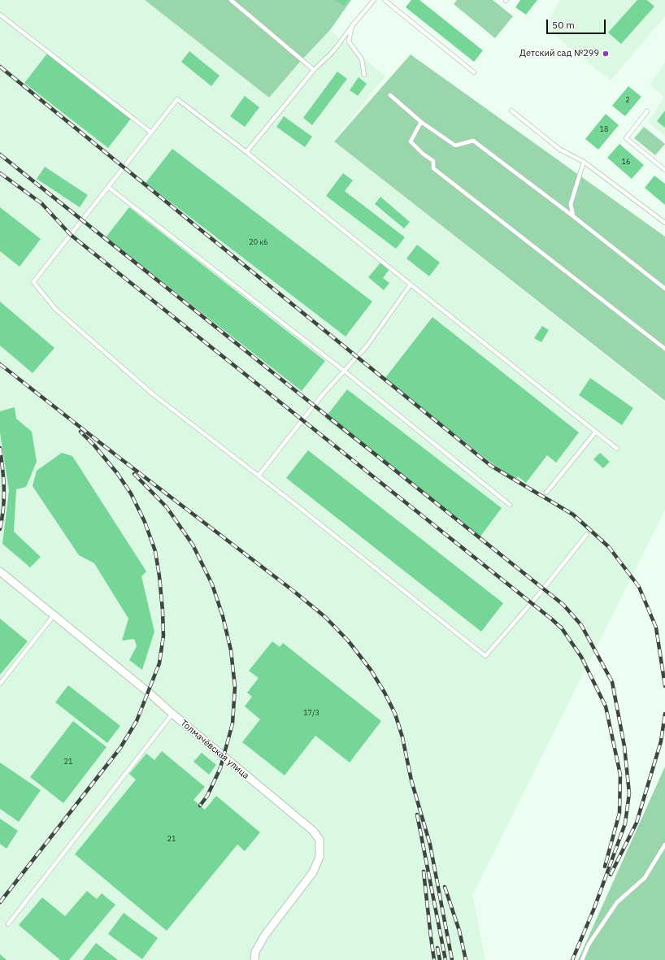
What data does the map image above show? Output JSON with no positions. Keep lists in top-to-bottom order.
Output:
{
  "streets": {
    "street": ["Толмачёвская улица"]
  },
  "places": ["Детский сад №299"],
  "house_numbers": [
    "2",
    "18",
    "16",
    "20 к6",
    "17/3",
    "21",
    "21"
  ],
  "scale_bar": "50 m"
}
